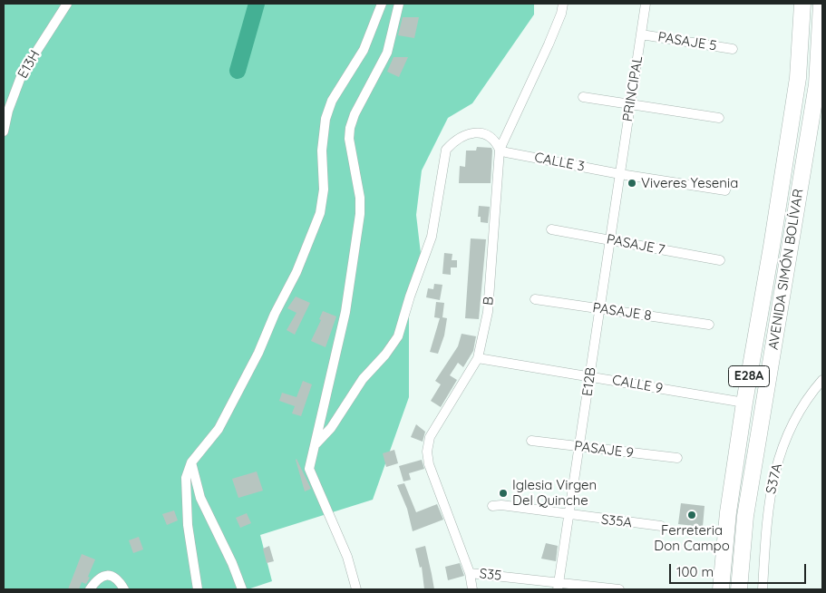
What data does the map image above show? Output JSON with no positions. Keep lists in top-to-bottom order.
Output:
{
  "streets": {
    "highway": ["AVENIDA SIMÓN BOLÍVAR", "E28A"],
    "street": [
      "PASAJE 5",
      "E13H",
      "PRINCIPAL",
      "CALLE 3",
      "PASAJE 7",
      "B",
      "PASAJE 8",
      "E12B",
      "CALLE 9",
      "PASAJE 9",
      "S37A",
      "S35A",
      "S35"
    ]
  },
  "crossings": [
    ["PASAJE 5", "PRINCIPAL"],
    ["PRINCIPAL", "CALLE 3"],
    ["PRINCIPAL", "E12B"],
    ["CALLE 3", "B"],
    ["CALLE 3", "E12B"],
    ["PASAJE 7", "E12B"],
    ["AVENIDA SIMÓN BOLÍVAR", "CALLE 9"],
    ["B", "CALLE 9"],
    ["B", "S35"],
    ["PASAJE 8", "E12B"],
    ["E12B", "CALLE 9"],
    ["E12B", "PASAJE 9"],
    ["E12B", "S35A"],
    ["E12B", "S35"]
  ],
  "places": ["Viveres Yesenia", "Iglesia Virgen Del Quinche", "Ferreteria Don Campo"],
  "scale_bar": "100 m"
}
